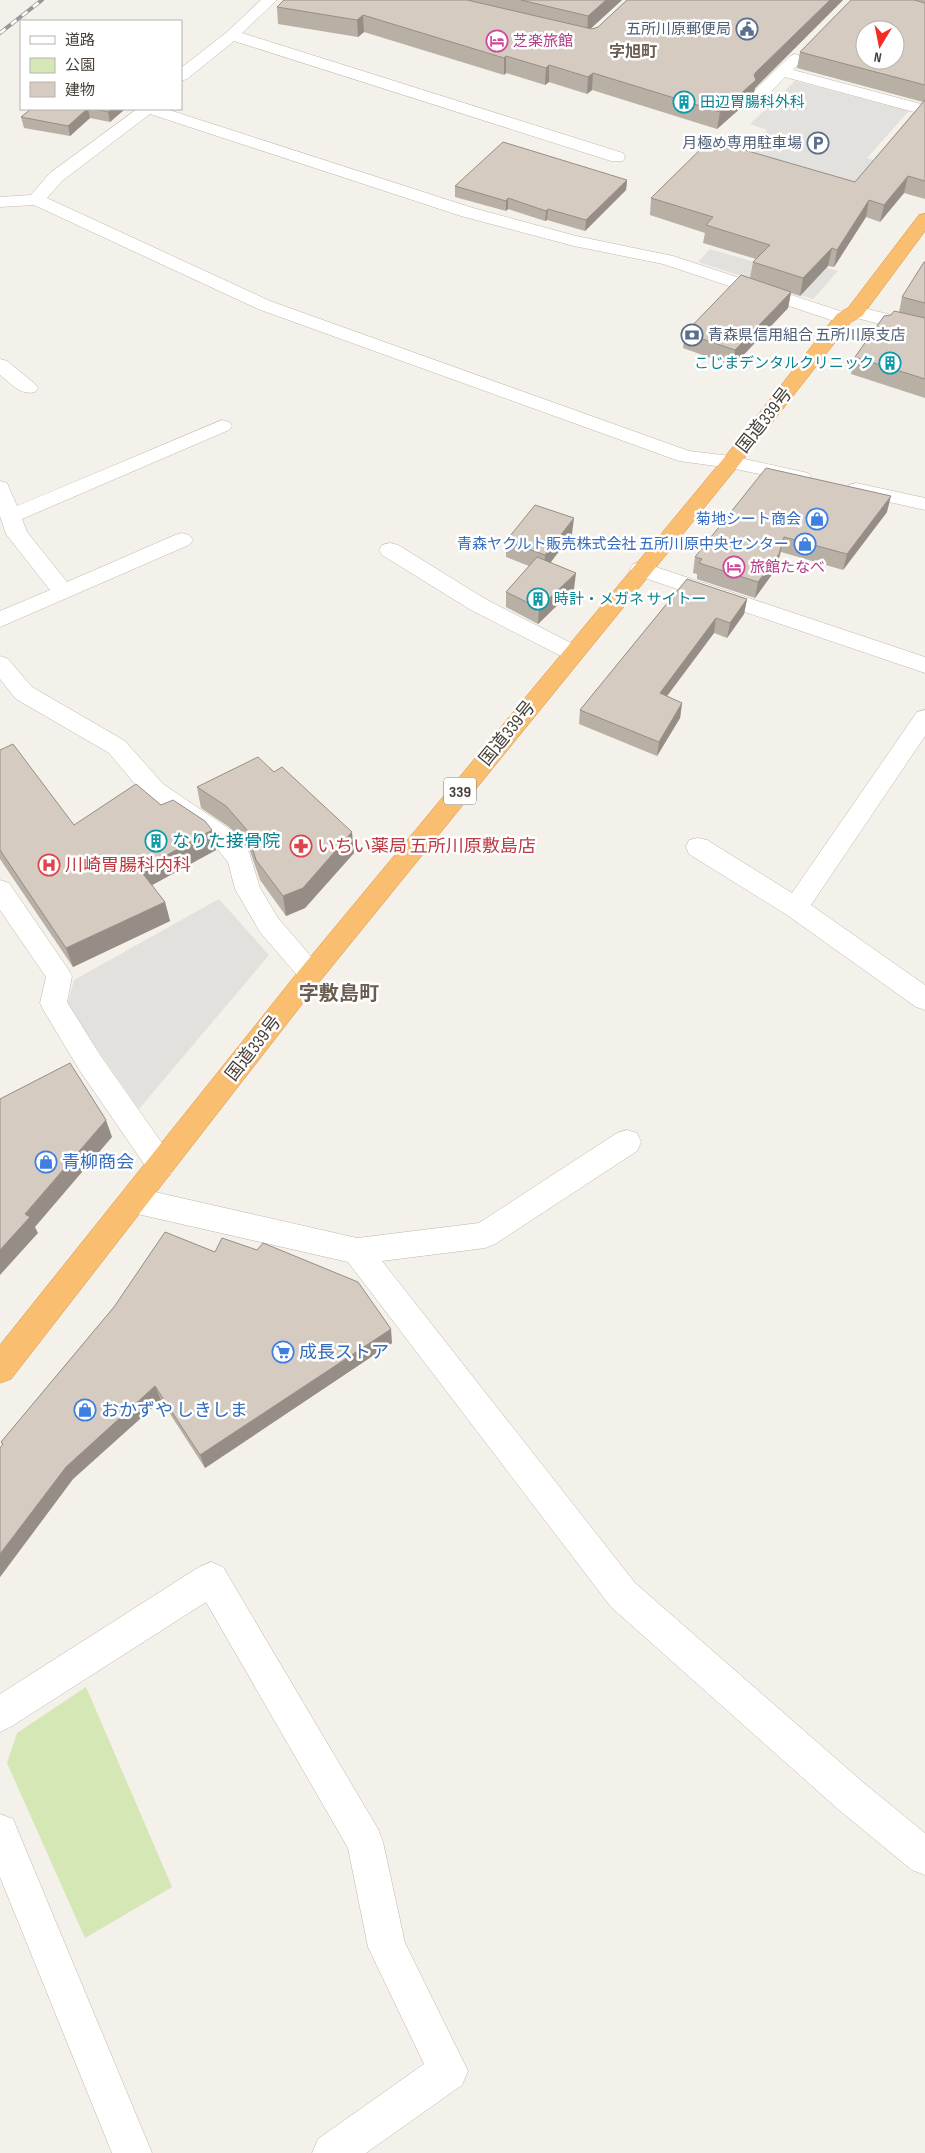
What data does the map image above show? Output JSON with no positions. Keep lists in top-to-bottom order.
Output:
{
  "streets": {
    "highway": ["国道339号", "339"]
  },
  "districts": ["字旭町", "字敷島町"],
  "places": {
    "public building": ["五所川原郵便局"],
    "hotel": ["芝楽旅館", "旅館たなべ"],
    "building": [
      "田辺胃腸科外科",
      "こじまデンタルクリニック",
      "時計・メガネ サイトー",
      "なりた接骨院"
    ],
    "parking": ["月極め専用駐車場"],
    "bank": ["青森県信用組合 五所川原支店"],
    "shop": [
      "菊地シート商会",
      "青森ヤクルト販売株式会社 五所川原中央センター",
      "青柳商会",
      "おかずや しきしま"
    ],
    "pharmacy": ["いちい薬局 五所川原敷島店"],
    "hospital": ["川崎胃腸科内科"],
    "supermarket": ["成長ストア"]
  },
  "legend": ["道路", "公園", "建物"],
  "north": "bottom"
}
